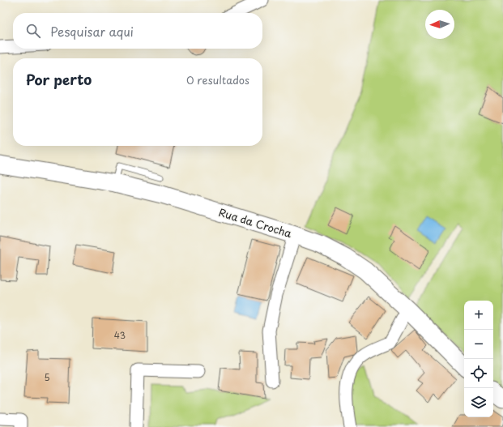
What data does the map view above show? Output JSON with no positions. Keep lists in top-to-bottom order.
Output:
{
  "streets": {
    "street": ["Rua da Crocha"]
  },
  "house_numbers": ["43", "5"],
  "north": "left",
  "page": {
    "search": "Pesquisar aqui",
    "heading": ["Por perto", "0 resultados"],
    "map_buttons": ["+", "−"]
  }
}
